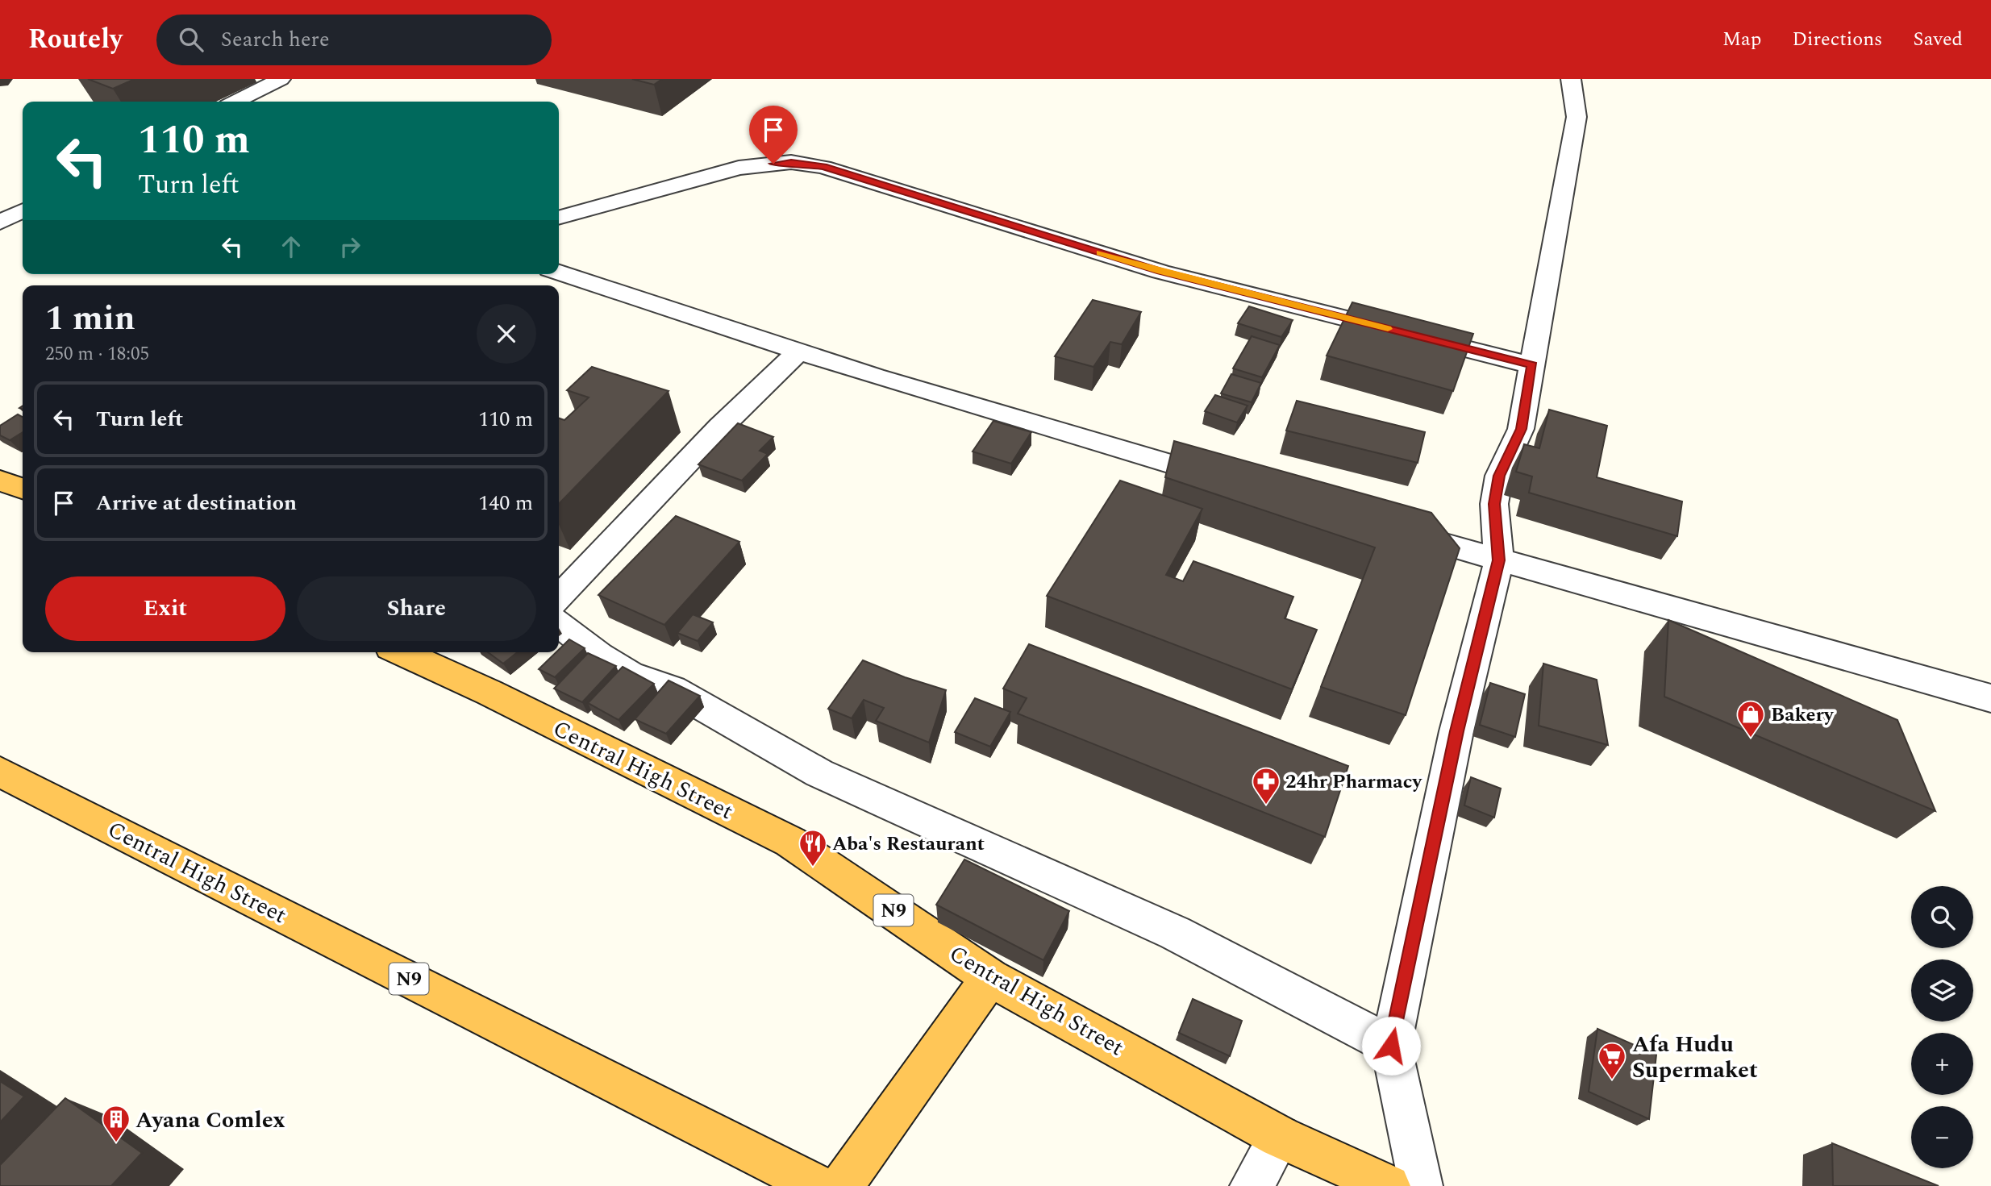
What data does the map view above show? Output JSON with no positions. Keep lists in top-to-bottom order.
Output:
{
  "streets": {
    "highway": ["Central High Street", "N9"]
  },
  "places": {
    "shop": ["Bakery"],
    "pharmacy": ["24hr Pharmacy"],
    "restaurant": ["Aba's Restaurant"],
    "supermarket": ["Afa Hudu Supermaket"],
    "building": ["Ayana Comlex"]
  },
  "page": {
    "header": "Routely",
    "search": "Search here",
    "nav": ["Map", "Directions", "Saved"],
    "turn": ["110 m", "Turn left"],
    "heading": ["1 min", "250 m · 18:05"],
    "list": [
      {
        "name": "Turn left",
        "value": "110 m"
      },
      {
        "name": "Arrive at destination",
        "value": "140 m"
      }
    ],
    "buttons": ["Exit", "Share"],
    "map_buttons": ["+", "−"]
  }
}
